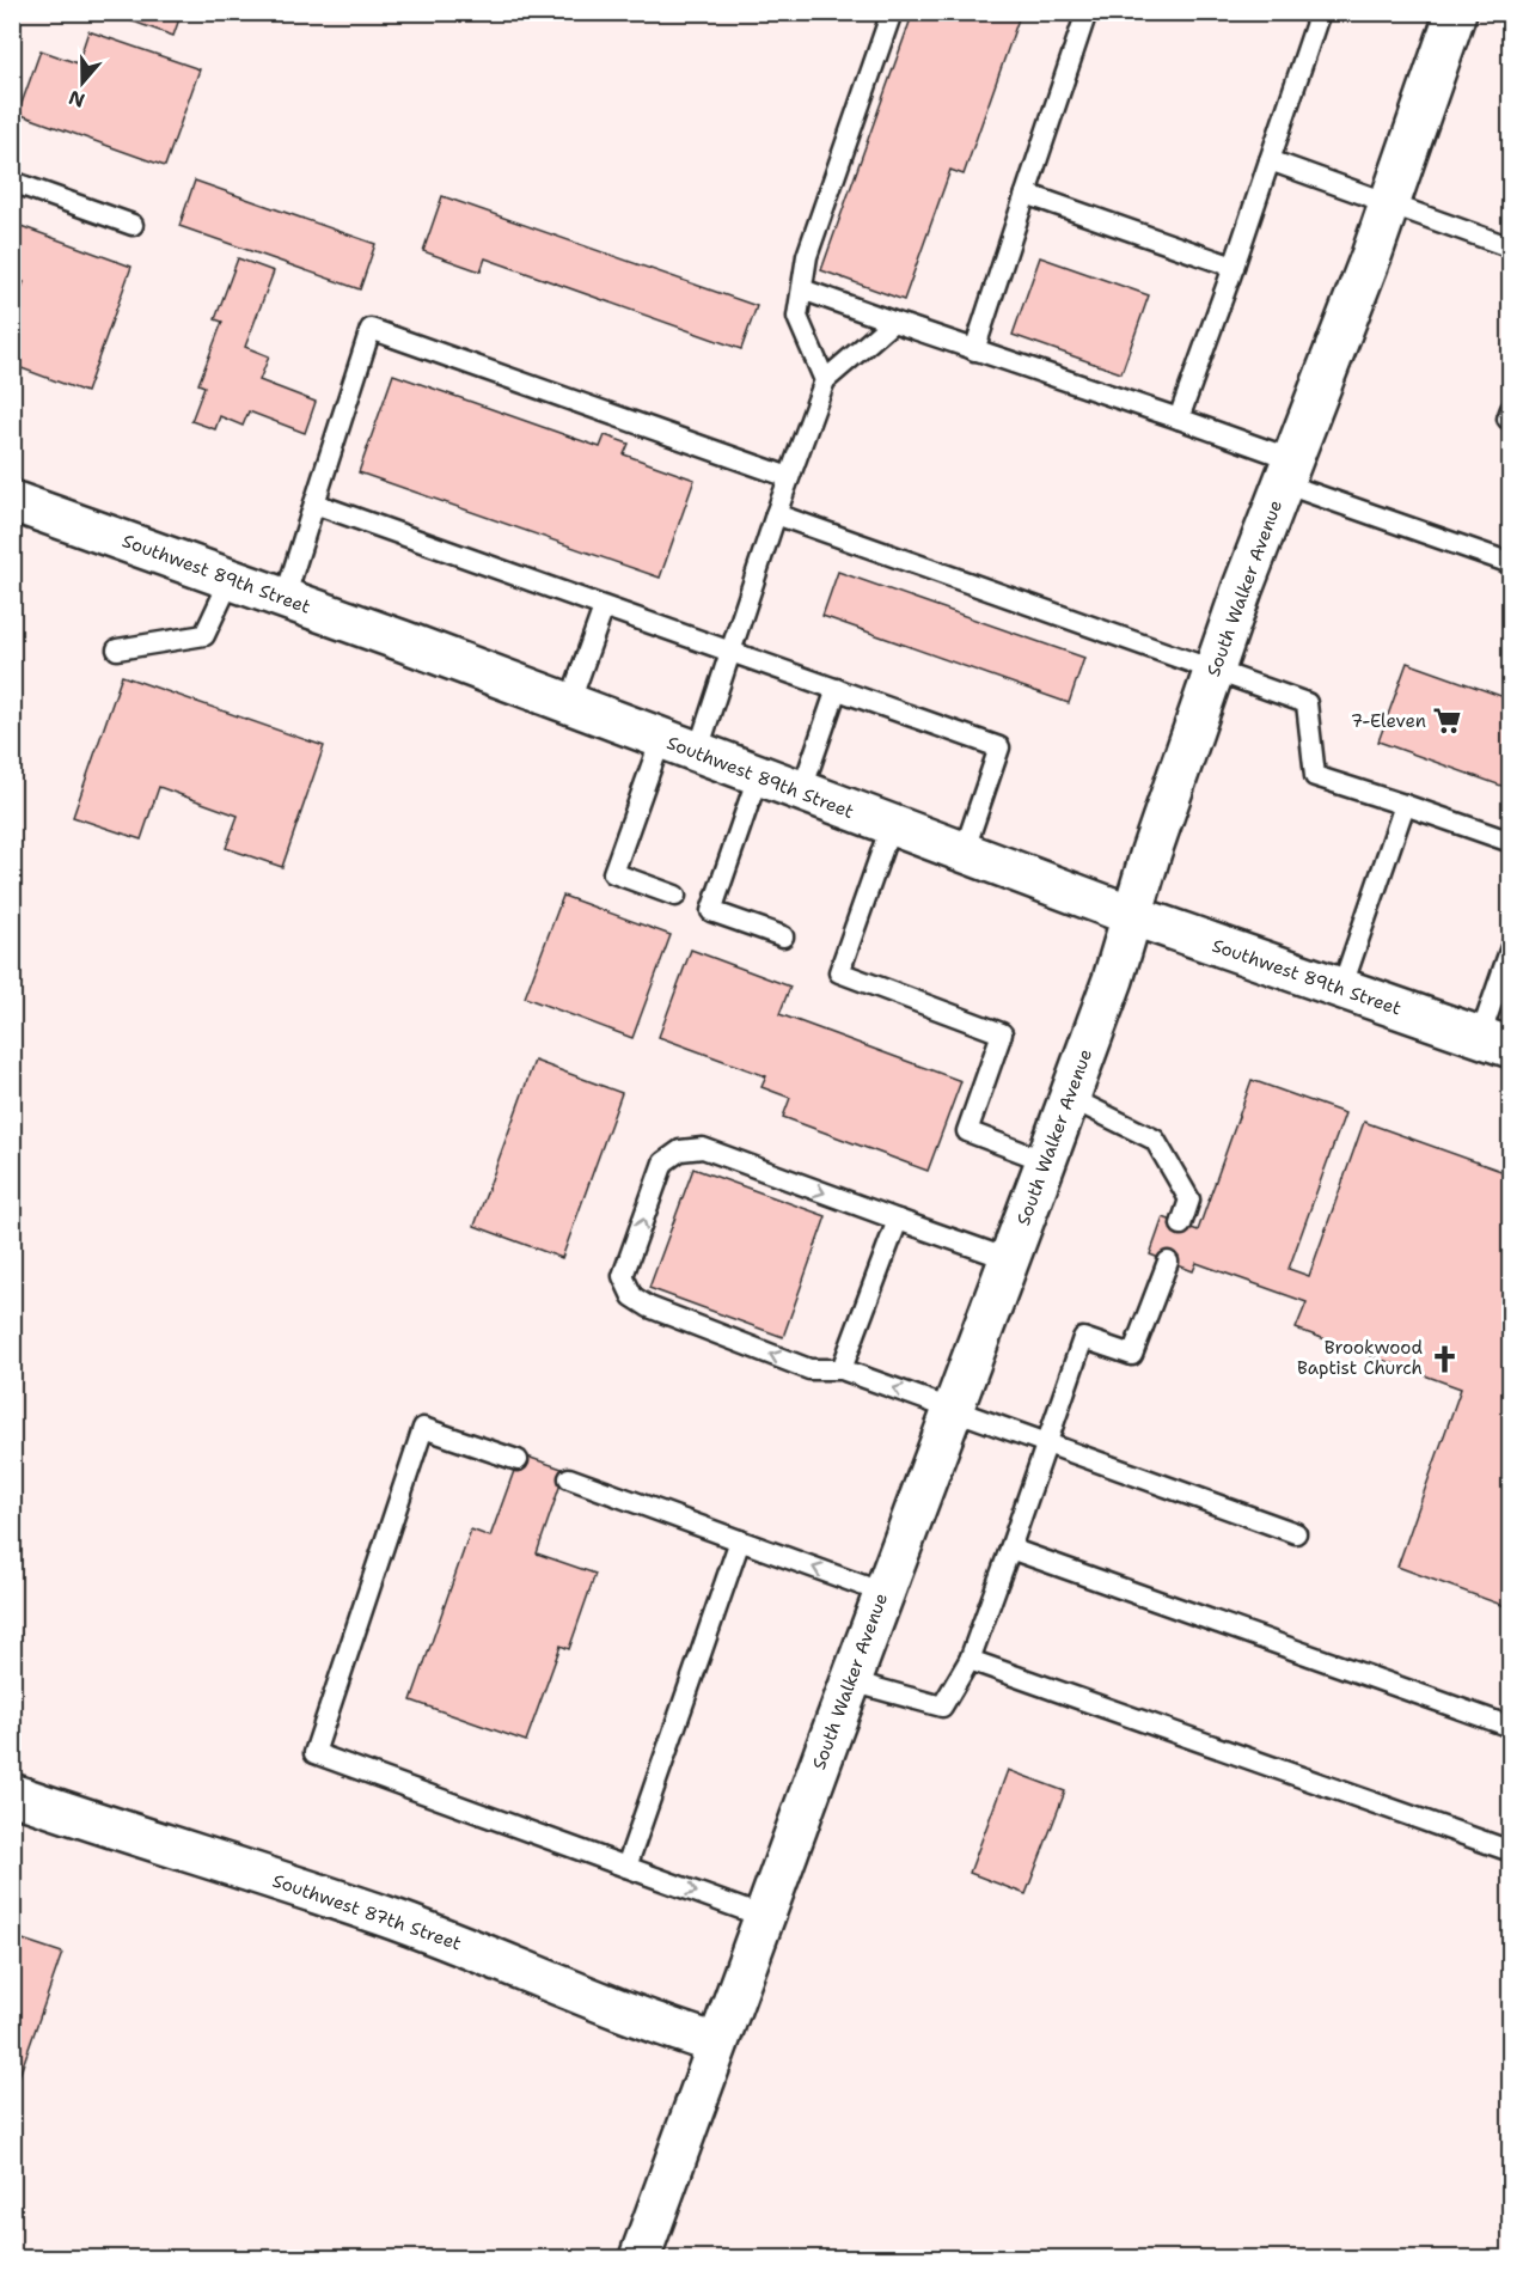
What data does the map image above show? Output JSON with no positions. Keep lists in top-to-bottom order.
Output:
{
  "streets": {
    "main road": ["Southwest 89th Street", "South Walker Avenue", "Southwest 87th Street"]
  },
  "crossings": [
    ["Southwest 89th Street", "South Walker Avenue"],
    ["South Walker Avenue", "Southwest 87th Street"]
  ],
  "places": {
    "supermarket": ["7-Eleven"],
    "church": ["Brookwood Baptist Church"]
  },
  "north": "bottom"
}
